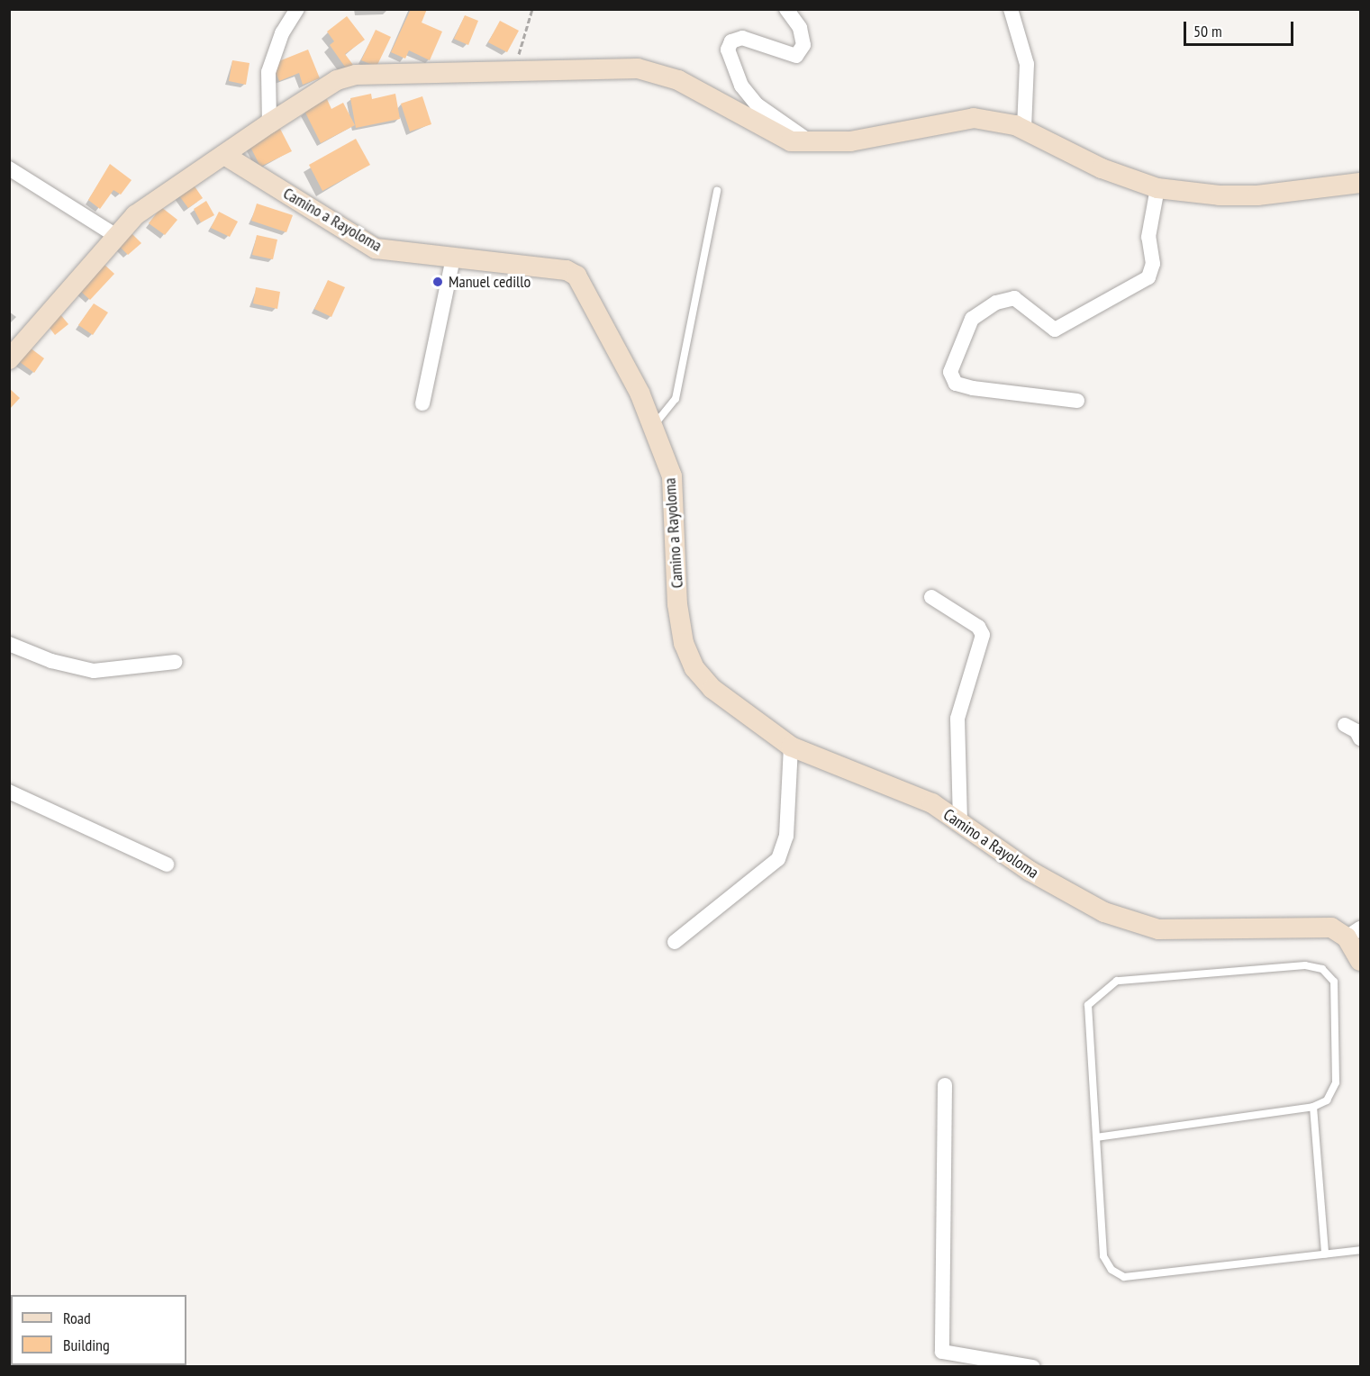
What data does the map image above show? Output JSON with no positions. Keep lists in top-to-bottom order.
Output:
{
  "streets": {
    "street": ["Camino a Rayoloma"]
  },
  "places": ["Manuel cedillo"],
  "legend": ["Road", "Building"],
  "scale_bar": "50 m"
}
